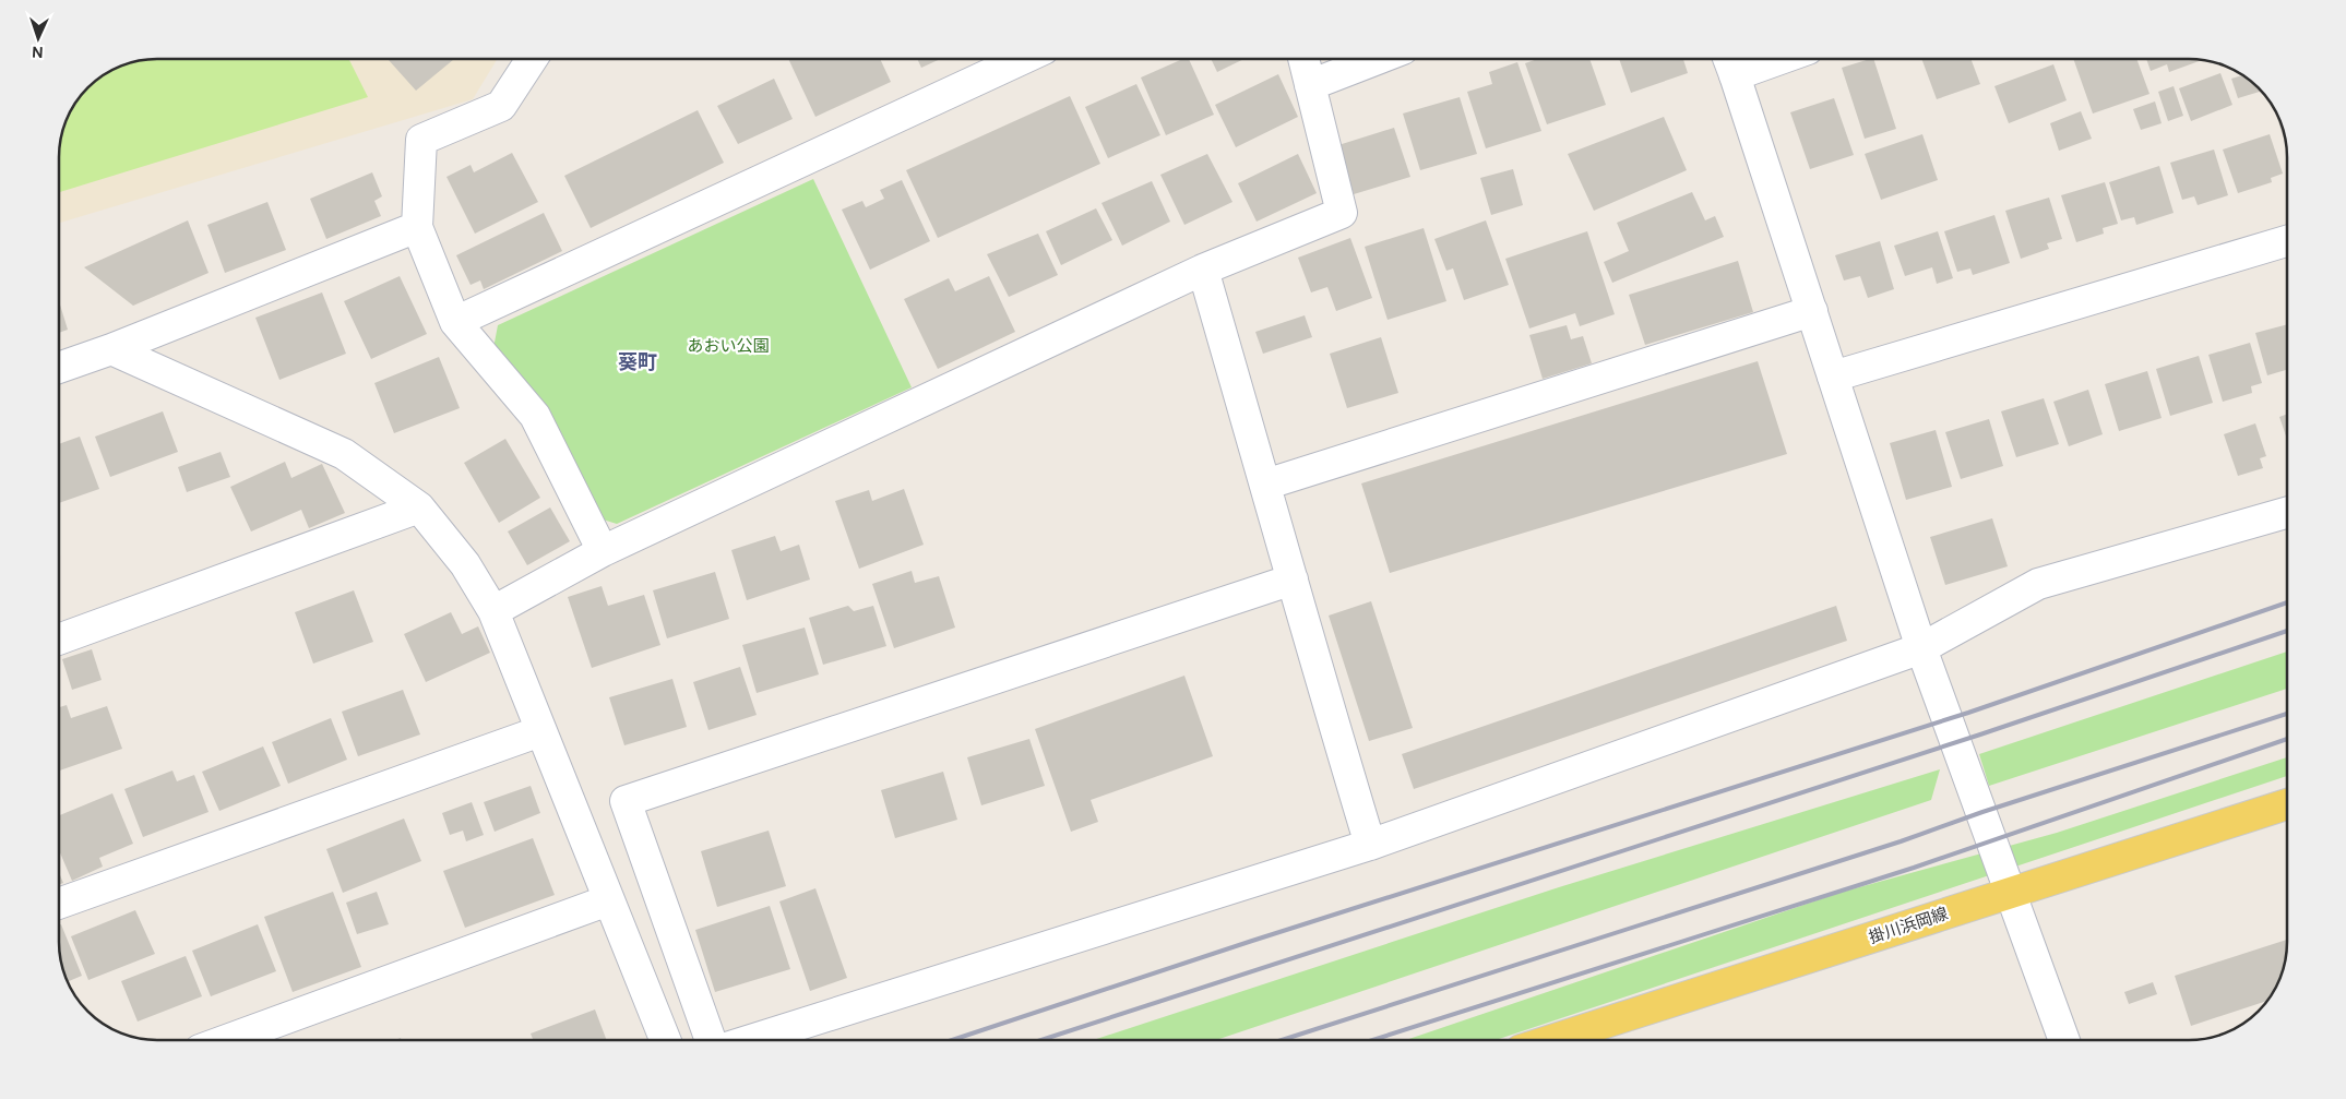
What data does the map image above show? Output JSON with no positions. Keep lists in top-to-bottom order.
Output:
{
  "streets": {
    "main road": ["掛川浜岡線"]
  },
  "districts": ["葵町"],
  "parks": ["あおい公園"],
  "north": "bottom"
}
